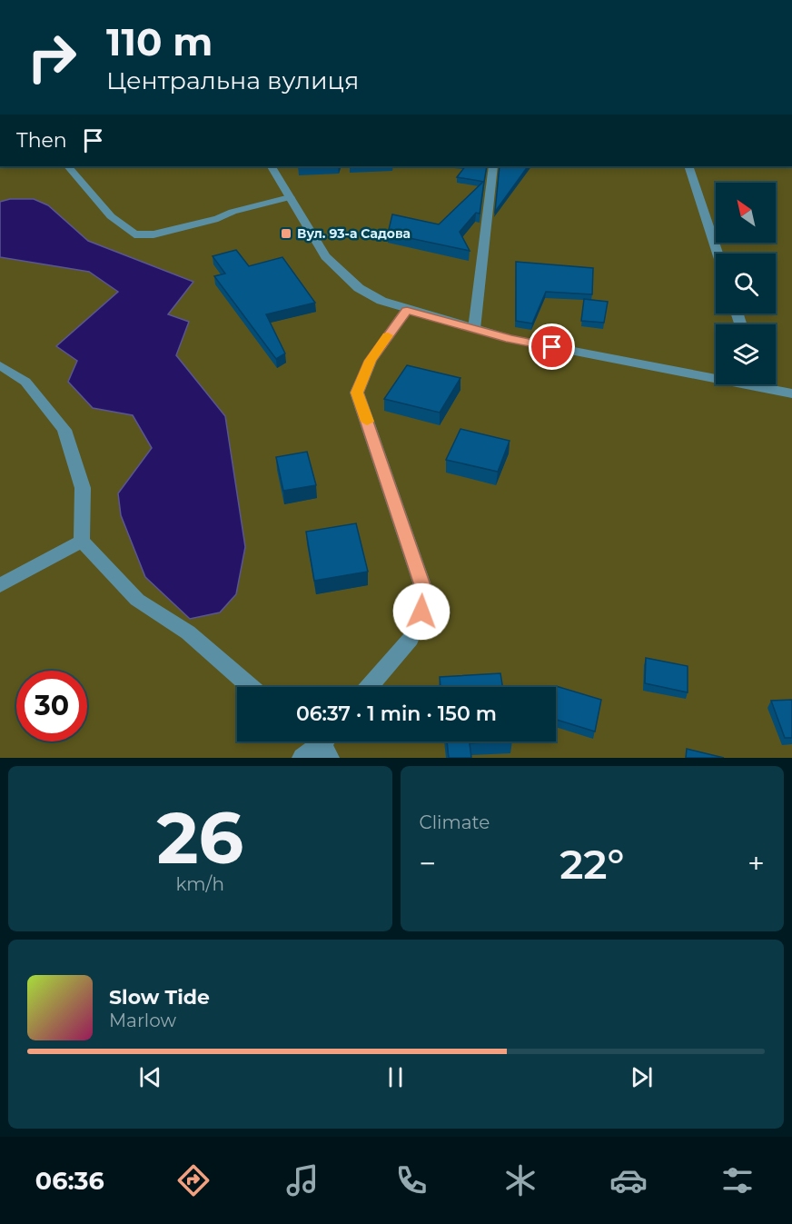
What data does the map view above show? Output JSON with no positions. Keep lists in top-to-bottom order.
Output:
{
  "places": {
    "transit": ["Вул. 93-а Садова"]
  },
  "north": "top left",
  "page": {
    "turn": ["110 m", "Центральна вулиця"],
    "then": "Then",
    "limit": "30",
    "trip": "06:37 · 1 min · 150 m",
    "tile": [
      ["26", "km/h"],
      "Climate"
    ],
    "heat": ["−", "22°", "+"],
    "song": ["Slow Tide", "Marlow"],
    "tabs": "06:36"
  }
}
